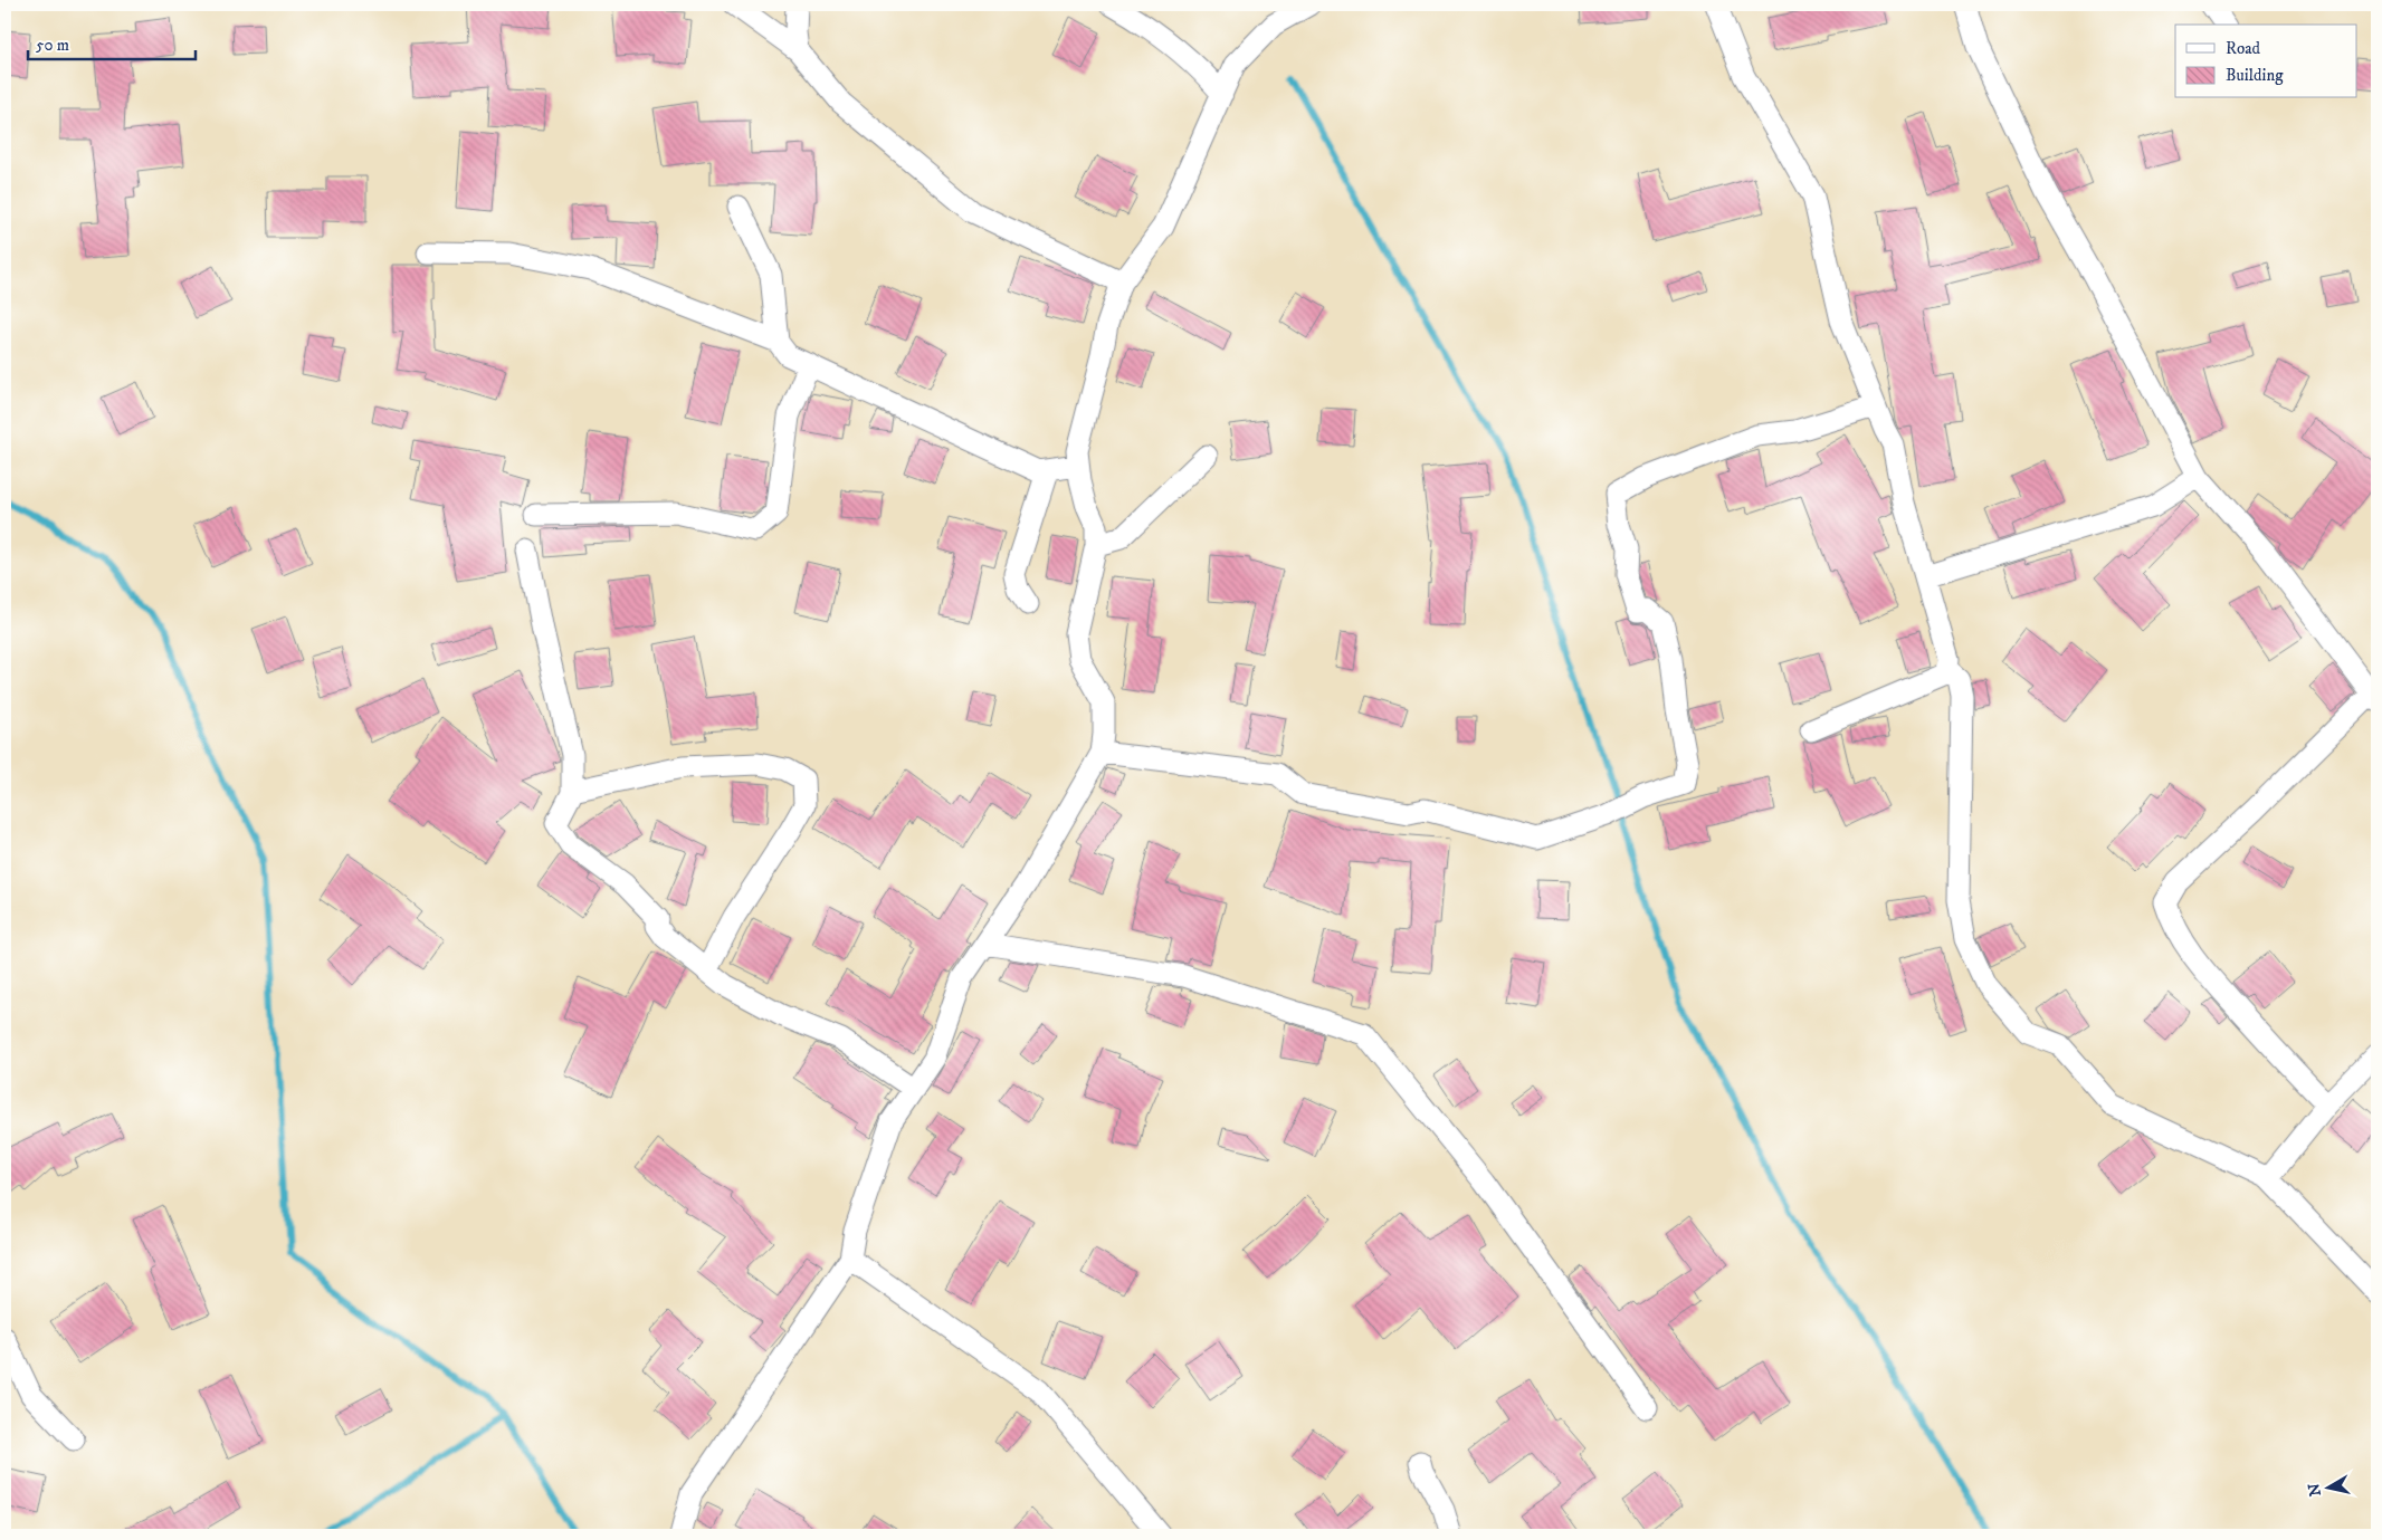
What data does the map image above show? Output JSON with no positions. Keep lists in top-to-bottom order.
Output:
{
  "legend": ["Road", "Building"],
  "scale_bar": "50 m",
  "north": "left"
}
